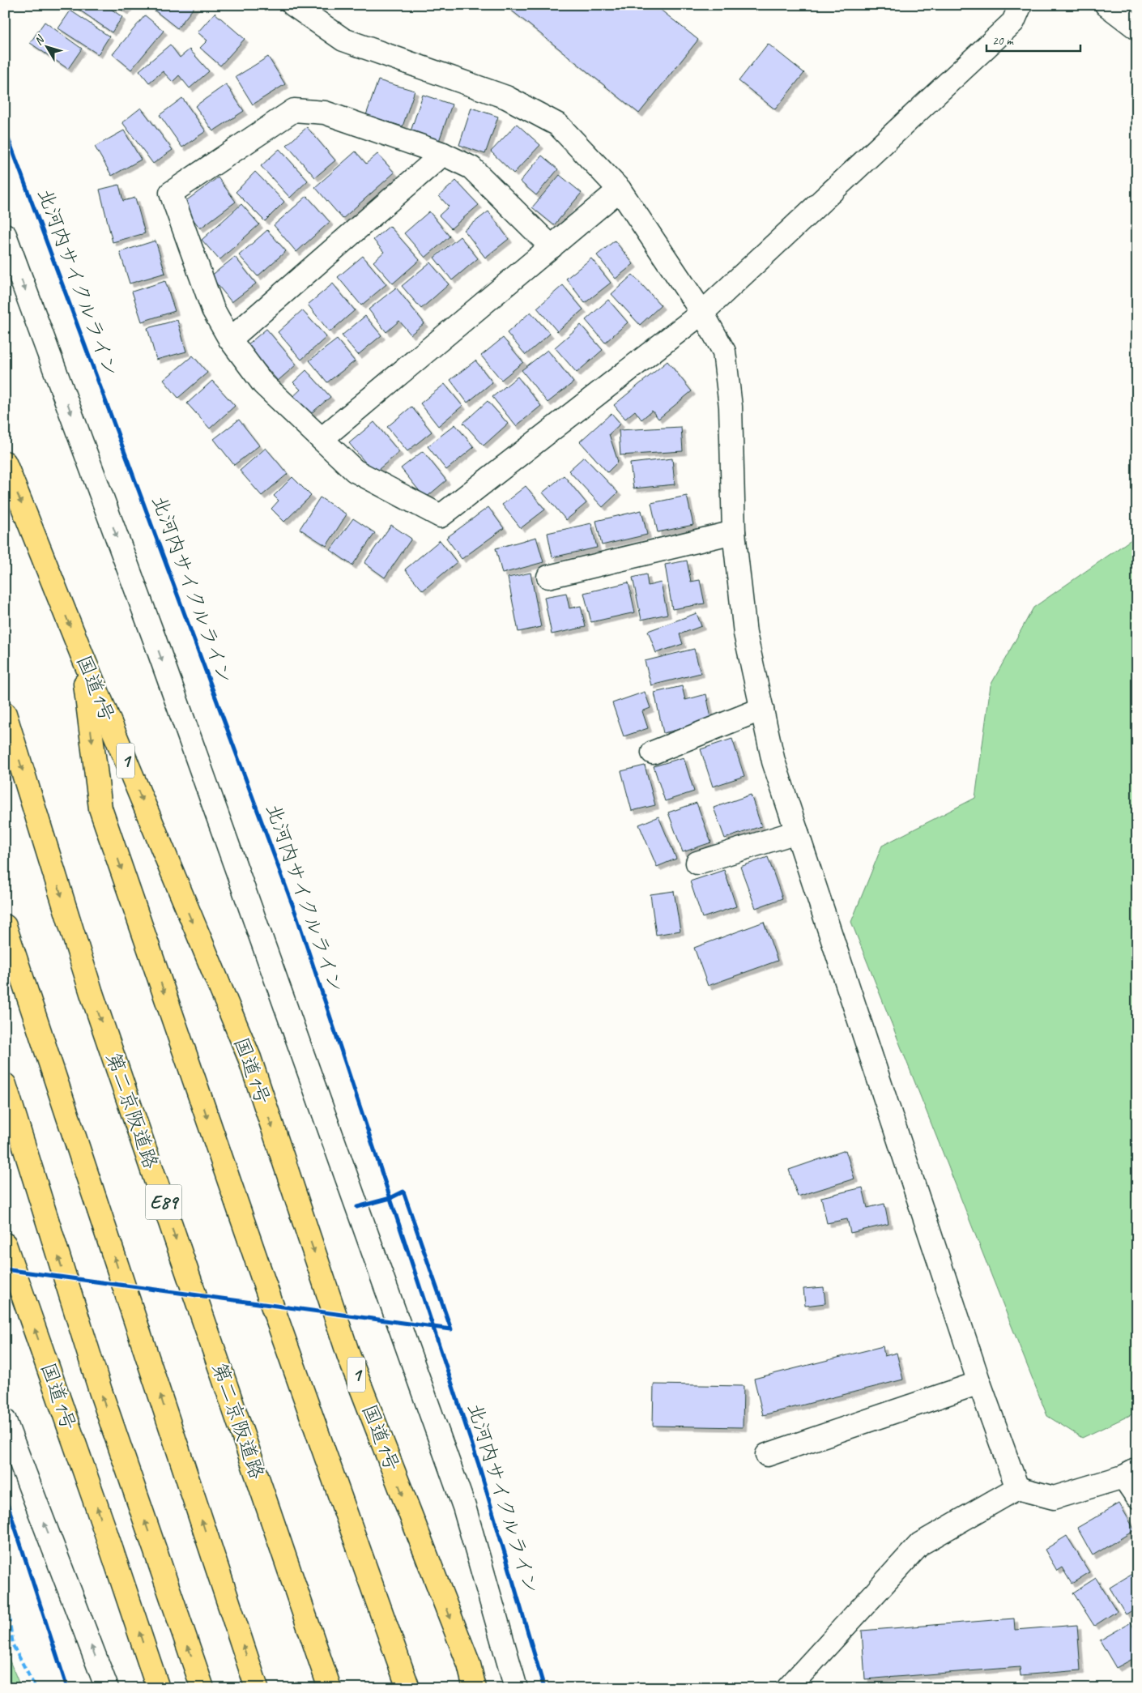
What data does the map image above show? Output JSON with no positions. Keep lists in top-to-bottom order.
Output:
{
  "streets": {
    "highway": [
      "国道1号",
      "1",
      "第二京阪道路",
      "E89"
    ],
    "cycle path": ["北河内サイクルライン"]
  },
  "scale_bar": "20 m",
  "north": "top left"
}
